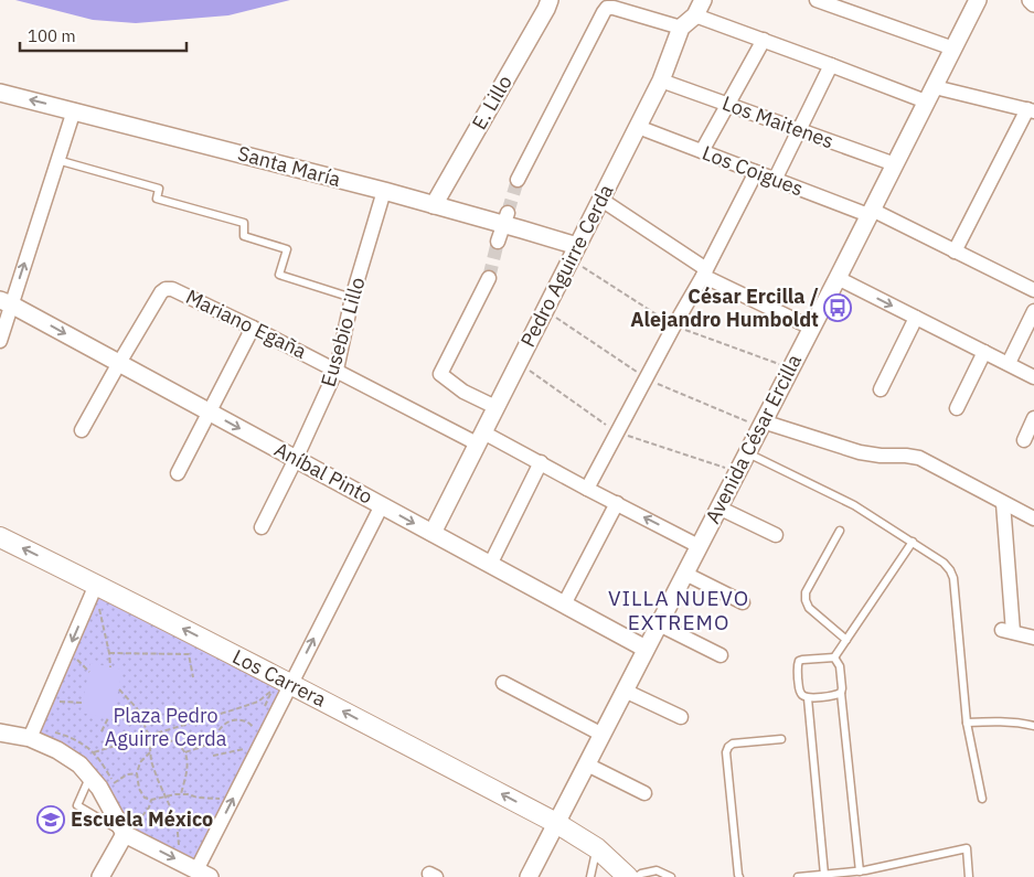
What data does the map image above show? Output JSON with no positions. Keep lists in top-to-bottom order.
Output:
{
  "streets": {
    "main road": ["Los Carrera"],
    "street": [
      "E. Lillo",
      "Los Maitenes",
      "Santa María",
      "Los Coigues",
      "Pedro Aguirre Cerda",
      "Mariano Egaña",
      "Eusebio Lillo",
      "Avenida César Ercilla",
      "Aníbal Pinto"
    ]
  },
  "crossings": [
    ["E. Lillo", "Santa María"],
    ["Los Maitenes", "Pedro Aguirre Cerda"],
    ["Los Maitenes", "Avenida César Ercilla"],
    ["Santa María", "Pedro Aguirre Cerda"],
    ["Santa María", "Eusebio Lillo"],
    ["Los Coigues", "Pedro Aguirre Cerda"],
    ["Los Coigues", "Avenida César Ercilla"],
    ["Pedro Aguirre Cerda", "Mariano Egaña"],
    ["Pedro Aguirre Cerda", "Aníbal Pinto"],
    ["Mariano Egaña", "Eusebio Lillo"],
    ["Mariano Egaña", "Avenida César Ercilla"],
    ["Mariano Egaña", "Aníbal Pinto"],
    ["Eusebio Lillo", "Aníbal Pinto"],
    ["Avenida César Ercilla", "Aníbal Pinto"],
    ["Avenida César Ercilla", "Los Carrera"]
  ],
  "one_way": ["Aníbal Pinto", "Los Carrera"],
  "districts": ["VILLA NUEVO EXTREMO"],
  "parks": ["Plaza Pedro Aguirre Cerda"],
  "places": {
    "bus stop": ["César Ercilla / Alejandro Humboldt"],
    "school or university": ["Escuela México"]
  },
  "scale_bar": "100 m"
}
